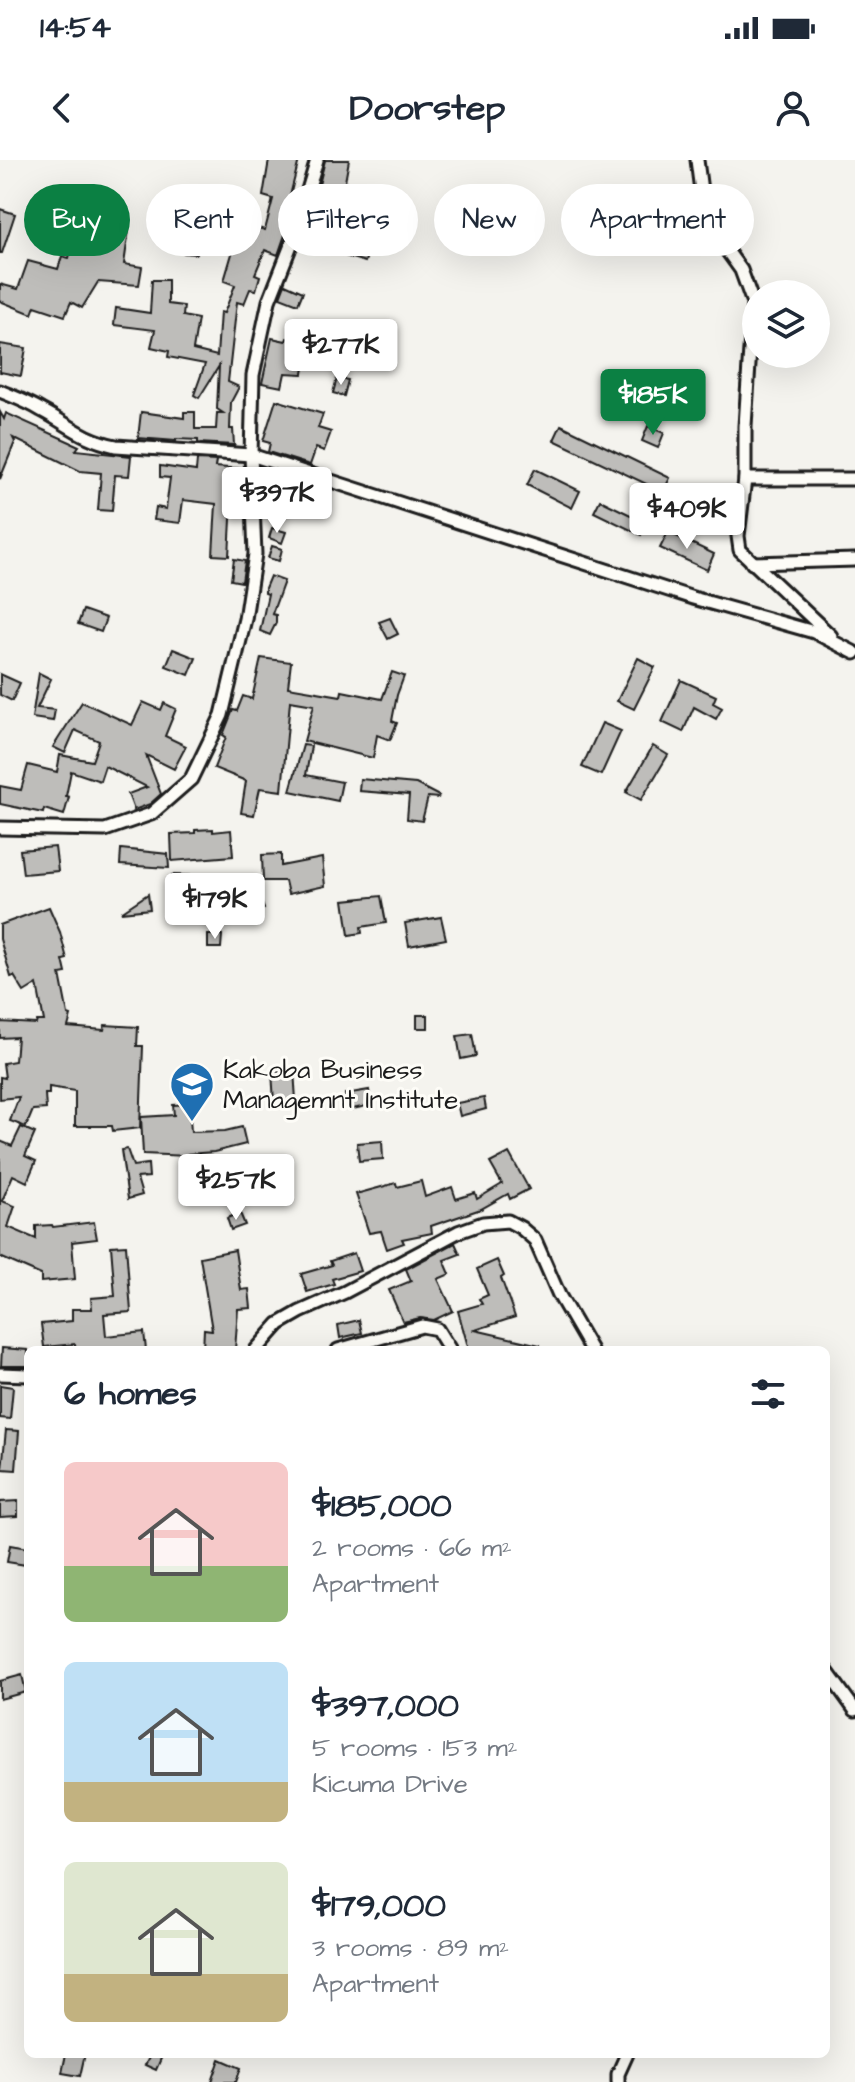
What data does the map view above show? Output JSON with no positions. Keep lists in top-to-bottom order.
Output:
{
  "places": {
    "school or university": ["Kakoba Business Managemnt Institute"]
  },
  "page": {
    "status": "14:54",
    "header": "Doorstep",
    "chip": [
      "Buy",
      "Rent",
      "Filters",
      "New",
      "Apartment"
    ],
    "price": [
      "$277K",
      "$185K",
      "$397K",
      "$409K",
      "$179K",
      "$257K"
    ],
    "heading": "6 homes",
    "list": [
      {
        "name": "$185,000",
        "note": "2 rooms · 66 m² · Apartment"
      },
      {
        "name": "$397,000",
        "note": "5 rooms · 153 m² · Kicuma Drive"
      },
      {
        "name": "$179,000",
        "note": "3 rooms · 89 m² · Apartment"
      }
    ]
  }
}
